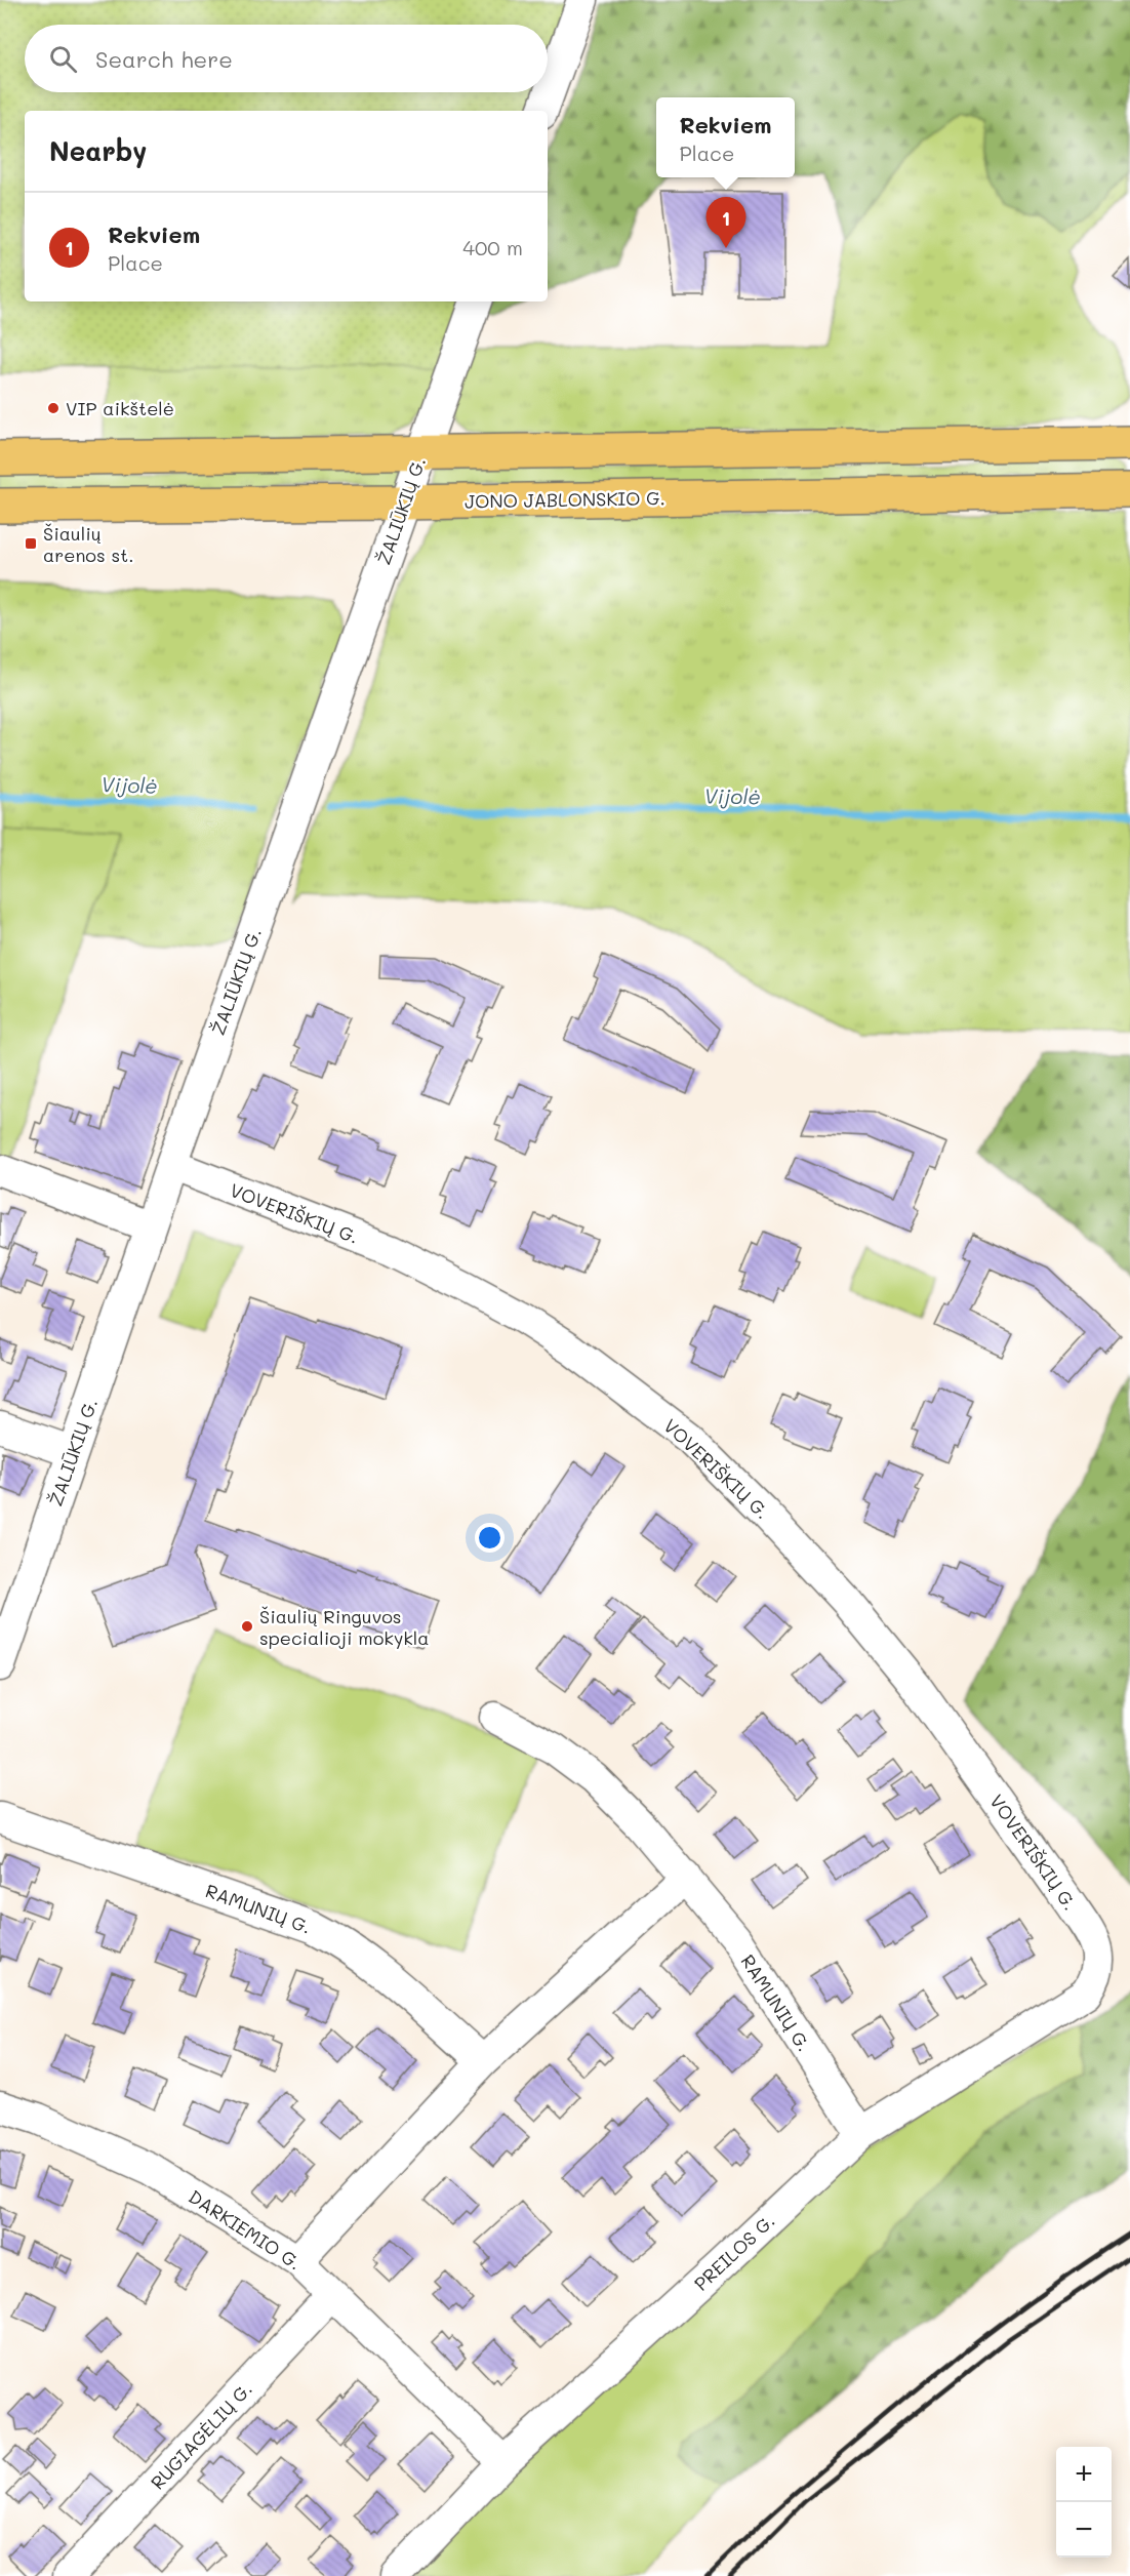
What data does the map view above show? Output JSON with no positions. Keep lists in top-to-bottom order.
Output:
{
  "streets": {
    "main road": ["JONO JABLONSKIO G."],
    "street": [
      "ŽALIŪKIŲ G.",
      "VOVERIŠKIŲ G.",
      "RAMUNIŲ G.",
      "DARKIEMIO G.",
      "PREILOS G.",
      "RUGIAGĖLIŲ G."
    ]
  },
  "crossings": [
    ["JONO JABLONSKIO G.", "ŽALIŪKIŲ G."],
    ["ŽALIŪKIŲ G.", "VOVERIŠKIŲ G."],
    ["VOVERIŠKIŲ G.", "PREILOS G."],
    ["RAMUNIŲ G.", "PREILOS G."],
    ["DARKIEMIO G.", "PREILOS G."],
    ["DARKIEMIO G.", "RUGIAGĖLIŲ G."]
  ],
  "water": ["Vijolė"],
  "places": {
    "other": ["VIP aikštelė", "Šiaulių Ringuvos specialioji mokykla"],
    "transit": ["Šiaulių arenos st."]
  },
  "page": {
    "search": "Search here",
    "popup": ["Rekviem", "Place"],
    "heading": "Nearby",
    "list": [
      {
        "mark": "1",
        "name": "Rekviem",
        "note": "Place",
        "value": "400 m"
      }
    ],
    "pins": "1",
    "map_buttons": ["+", "−"]
  }
}
